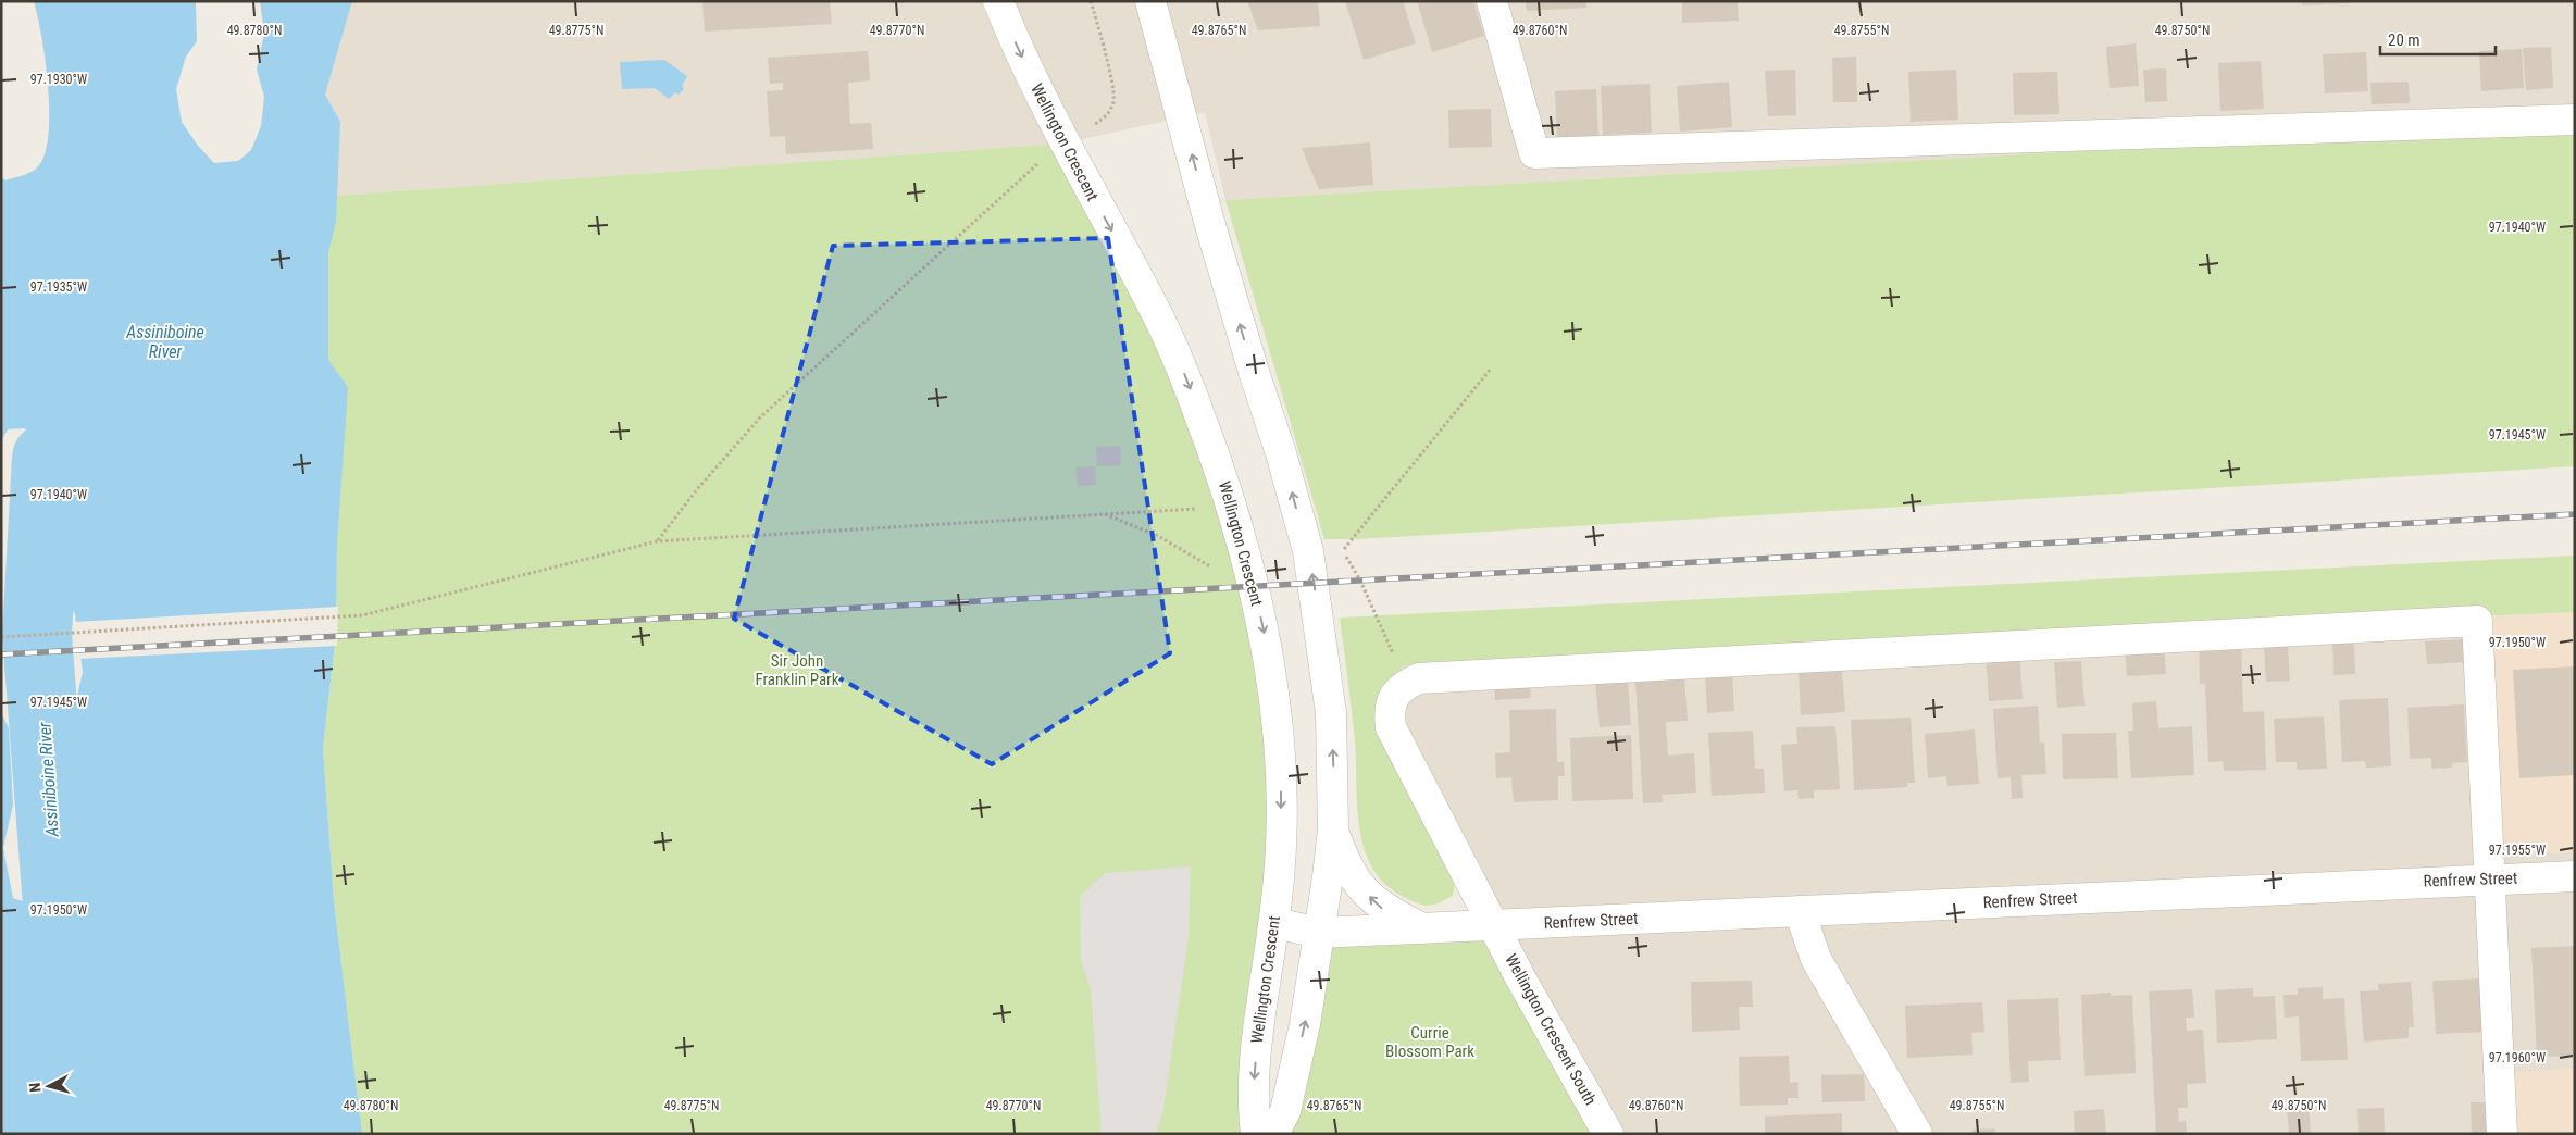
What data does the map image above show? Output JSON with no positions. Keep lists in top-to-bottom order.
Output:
{
  "streets": {
    "street": ["Wellington Crescent", "Renfrew Street", "Wellington Crescent South"]
  },
  "crossings": [
    ["Wellington Crescent", "Renfrew Street"],
    ["Renfrew Street", "Wellington Crescent South"]
  ],
  "water": ["Assiniboine River"],
  "parks": ["Sir John Franklin Park", "Currie Blossom Park"],
  "scale_bar": "20 m",
  "north": "left",
  "coordinates": [
    "49.8780°N",
    "49.8775°N",
    "49.8770°N",
    "49.8765°N",
    "49.8760°N",
    "49.8755°N",
    "49.8750°N",
    "97.1930°W",
    "97.1940°W",
    "97.1935°W",
    "97.1945°W",
    "97.1950°W",
    "97.1955°W",
    "97.1960°W"
  ]
}
